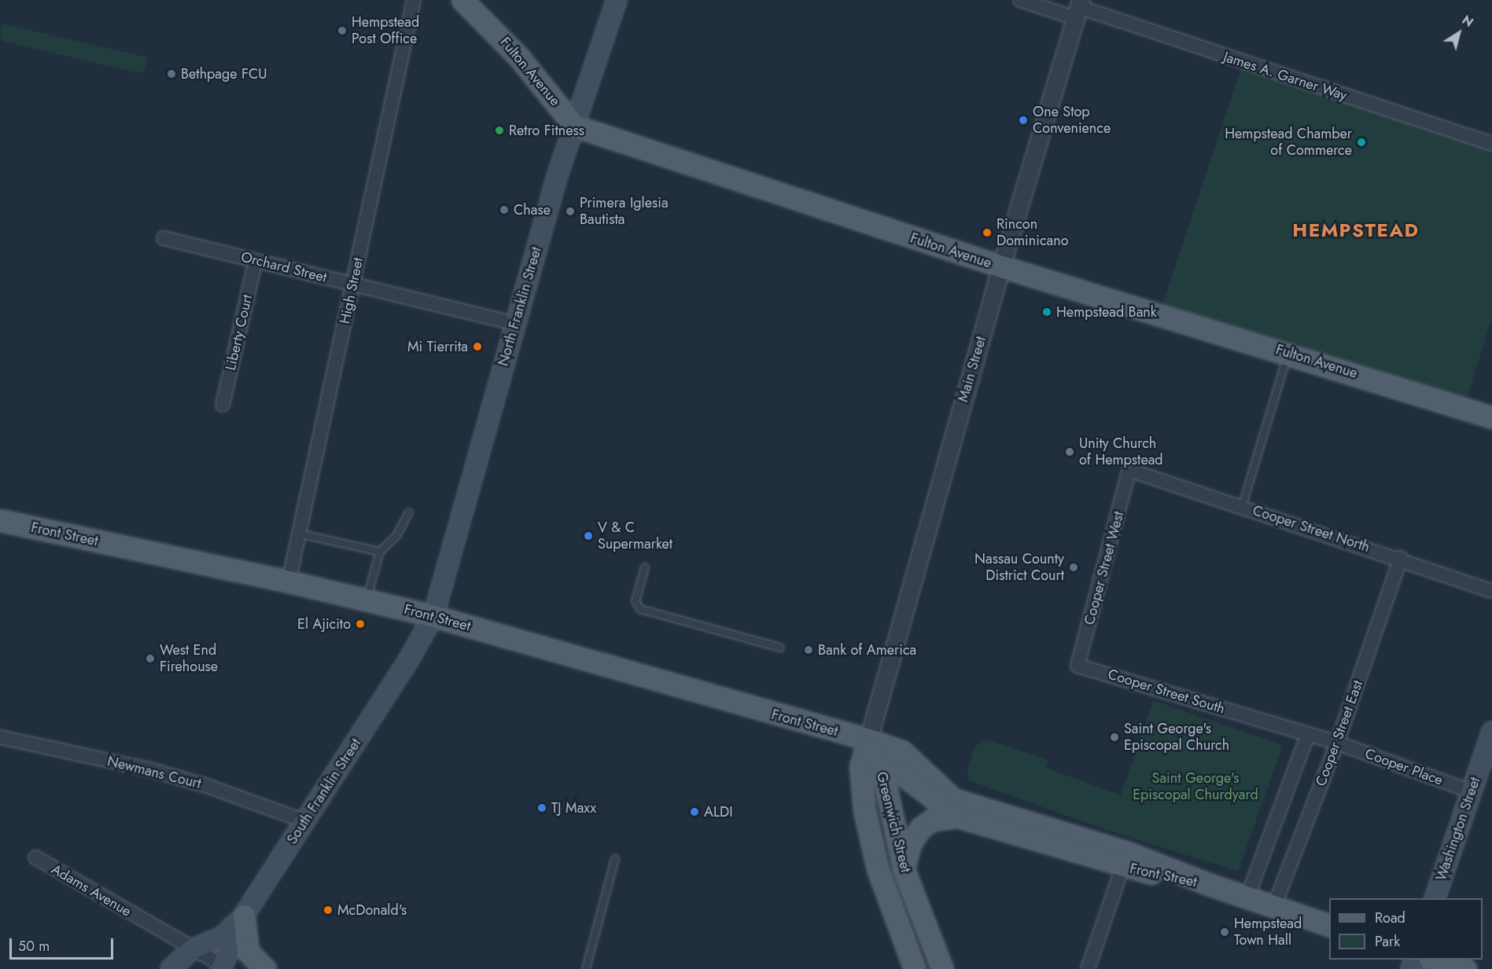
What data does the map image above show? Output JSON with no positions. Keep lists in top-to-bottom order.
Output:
{
  "streets": {
    "main road": [
      "Fulton Avenue",
      "North Franklin Street",
      "Front Street",
      "South Franklin Street",
      "Greenwich Street",
      "Washington Street"
    ],
    "street": [
      "James A. Garner Way",
      "Orchard Street",
      "High Street",
      "Liberty Court",
      "Main Street",
      "Cooper Street North",
      "Cooper Street West",
      "Cooper Street South",
      "Cooper Street East",
      "Cooper Place",
      "Newmans Court",
      "Adams Avenue"
    ]
  },
  "crossings": [
    ["Fulton Avenue", "North Franklin Street"],
    ["Fulton Avenue", "Main Street"],
    ["James A. Garner Way", "Main Street"],
    ["Orchard Street", "High Street"],
    ["Orchard Street", "North Franklin Street"],
    ["Orchard Street", "Liberty Court"],
    ["High Street", "Front Street"],
    ["North Franklin Street", "Front Street"],
    ["North Franklin Street", "South Franklin Street"],
    ["Main Street", "Front Street"],
    ["Main Street", "Greenwich Street"],
    ["Cooper Street North", "Cooper Street West"],
    ["Cooper Street North", "Cooper Street East"],
    ["Front Street", "Cooper Street East"],
    ["Front Street", "South Franklin Street"],
    ["Front Street", "Greenwich Street"],
    ["Cooper Street West", "Cooper Street South"],
    ["Cooper Street South", "Cooper Street East"],
    ["Cooper Street South", "Cooper Place"],
    ["Cooper Street East", "Cooper Place"],
    ["Cooper Place", "Washington Street"],
    ["Newmans Court", "South Franklin Street"],
    ["South Franklin Street", "Adams Avenue"]
  ],
  "districts": ["HEMPSTEAD"],
  "parks": ["Saint George's Episcopal Churdyard"],
  "places": [
    "Hempstead Post Office",
    "Bethpage FCU",
    "One Stop Convenience",
    "Retro Fitness",
    "Hempstead Chamber of Commerce",
    "Chase",
    "Primera Iglesia Bautista",
    "Rincon Dominicano",
    "Hempstead Bank",
    "Mi Tierrita",
    "Unity Church of Hempstead",
    "V & C Supermarket",
    "Nassau County District Court",
    "El Ajicito",
    "Bank of America",
    "West End Firehouse",
    "Saint George's Episcopal Church",
    "TJ Maxx",
    "ALDI",
    "McDonald's",
    "Hempstead Town Hall"
  ],
  "legend": ["Road", "Park"],
  "scale_bar": "50 m",
  "north": "top right"
}
